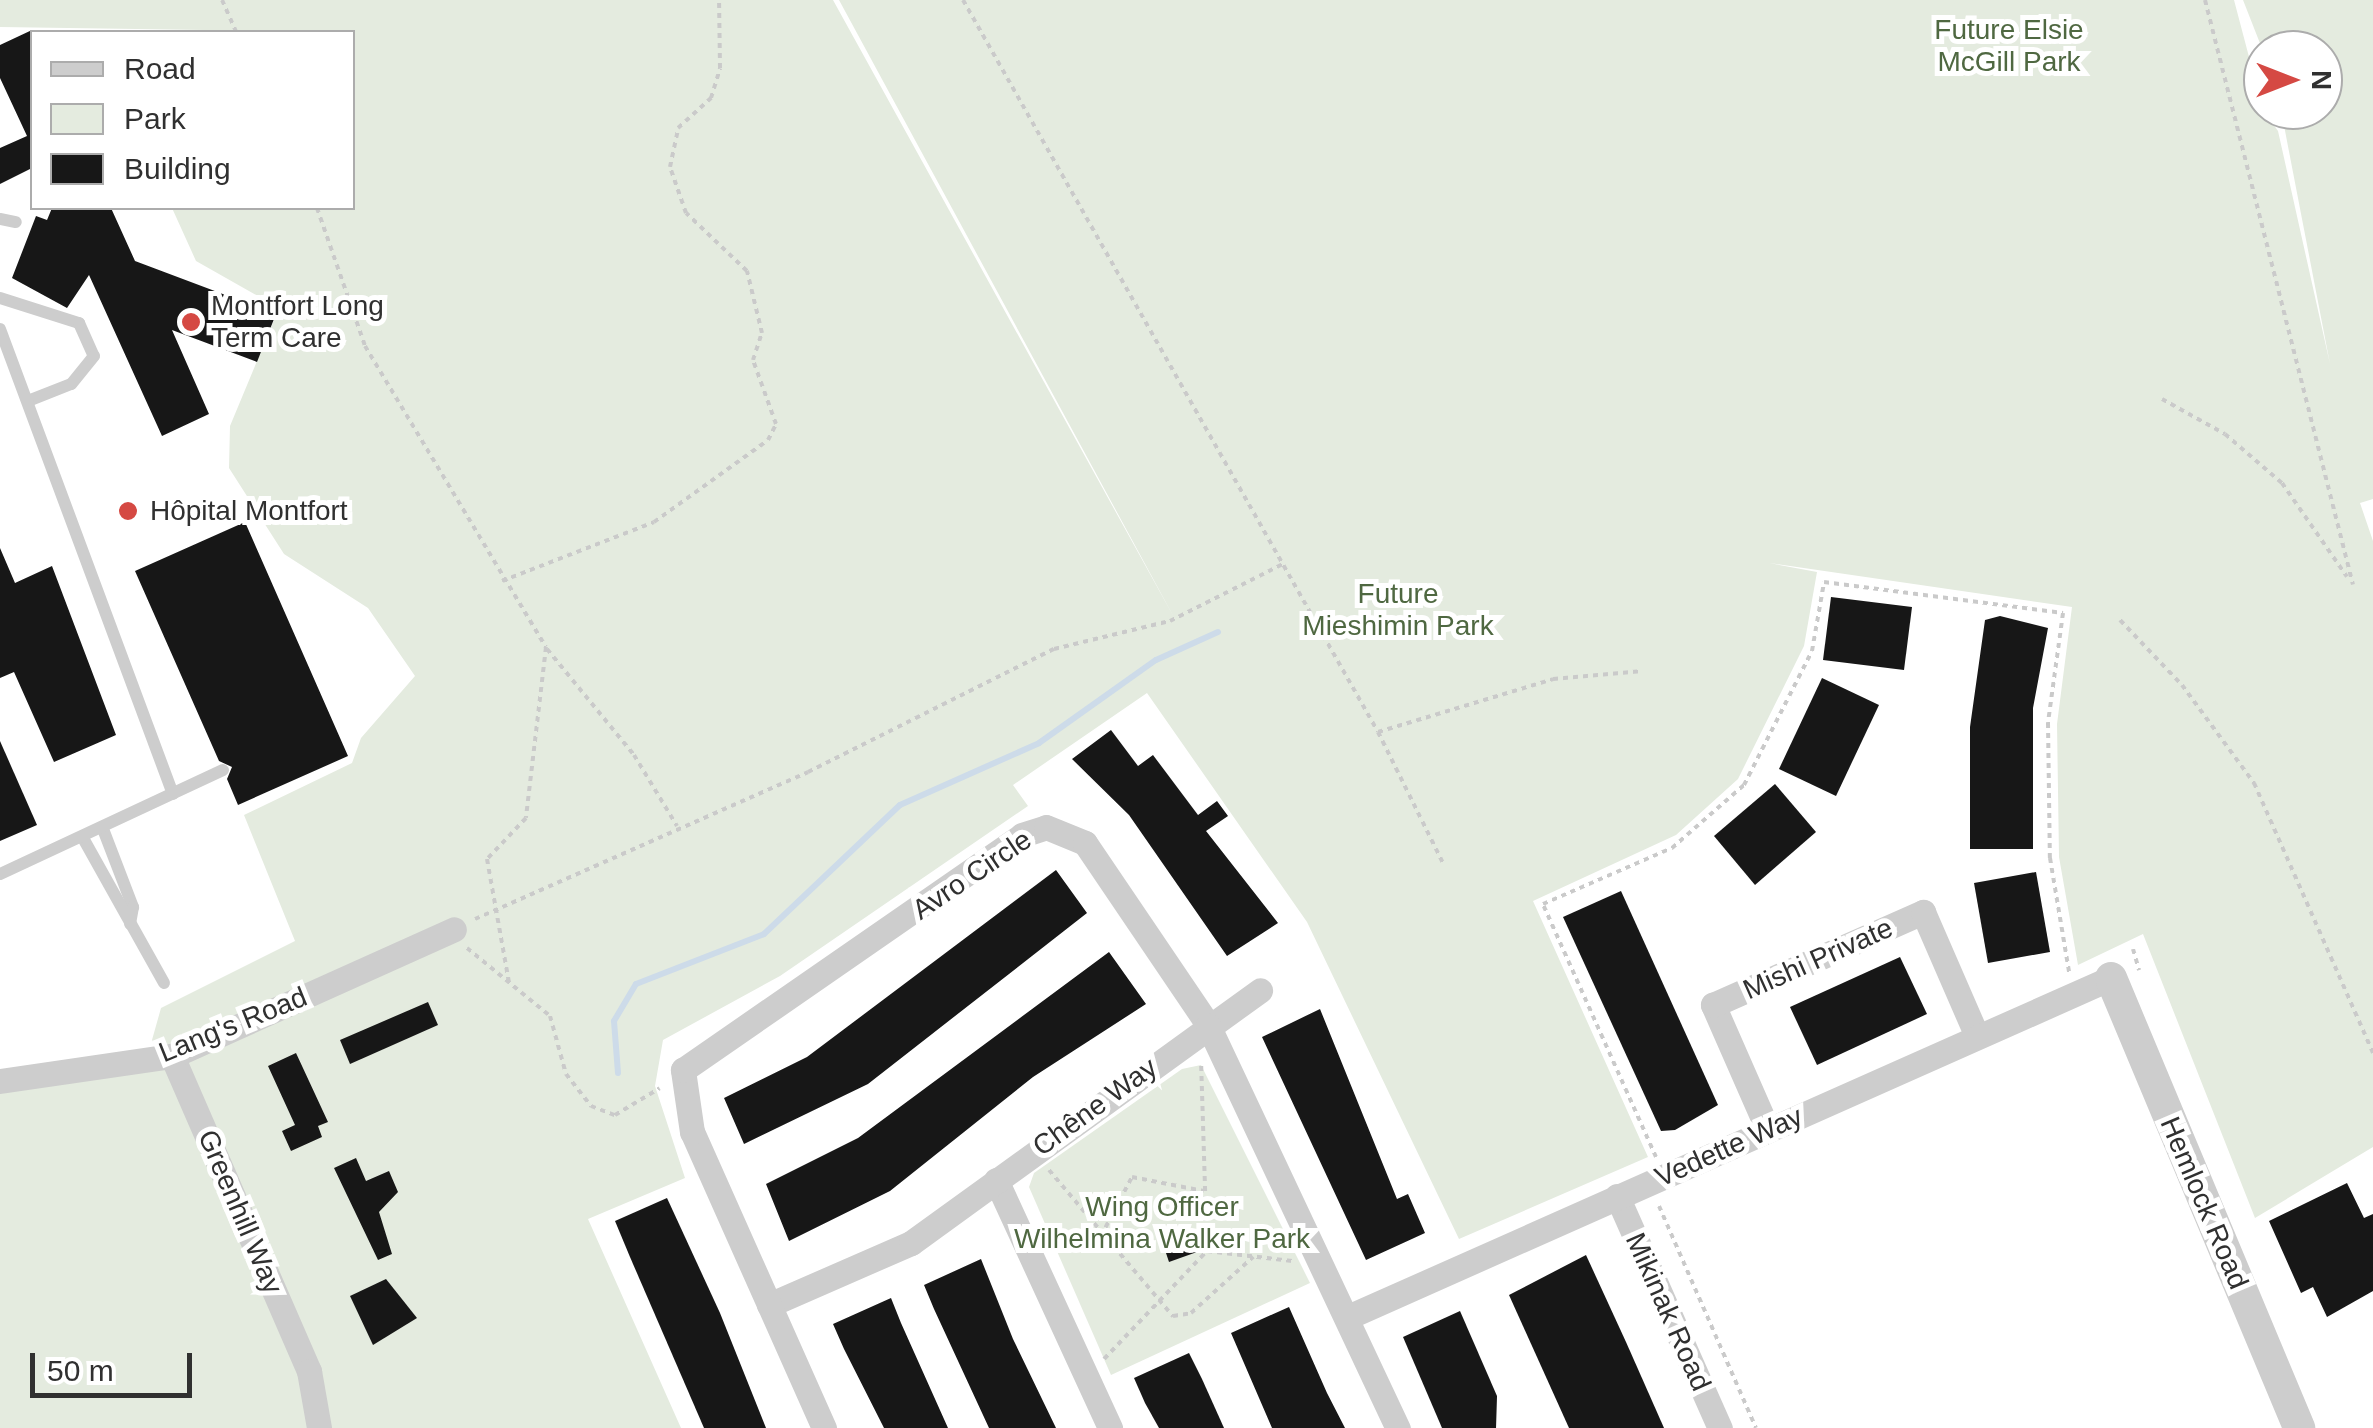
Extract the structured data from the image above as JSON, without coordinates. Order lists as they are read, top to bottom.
{
  "streets": {
    "street": [
      "Avro Circle",
      "Mishi Private",
      "Lang's Road",
      "Chêne Way",
      "Vedette Way",
      "Hemlock Road",
      "Greenhill Way",
      "Mikinak Road"
    ]
  },
  "crossings": [
    ["Avro Circle", "Chêne Way"],
    ["Avro Circle", "Vedette Way"],
    ["Mishi Private", "Vedette Way"],
    ["Lang's Road", "Greenhill Way"],
    ["Vedette Way", "Hemlock Road"],
    ["Vedette Way", "Mikinak Road"]
  ],
  "parks": ["Future Elsie McGill Park", "Future Mieshimin Park", "Wing Officer Wilhelmina Walker Park"],
  "places": ["Montfort Long Term Care", "Hôpital Montfort"],
  "legend": ["Road", "Park", "Building"],
  "scale_bar": "50 m",
  "north": "right"
}
